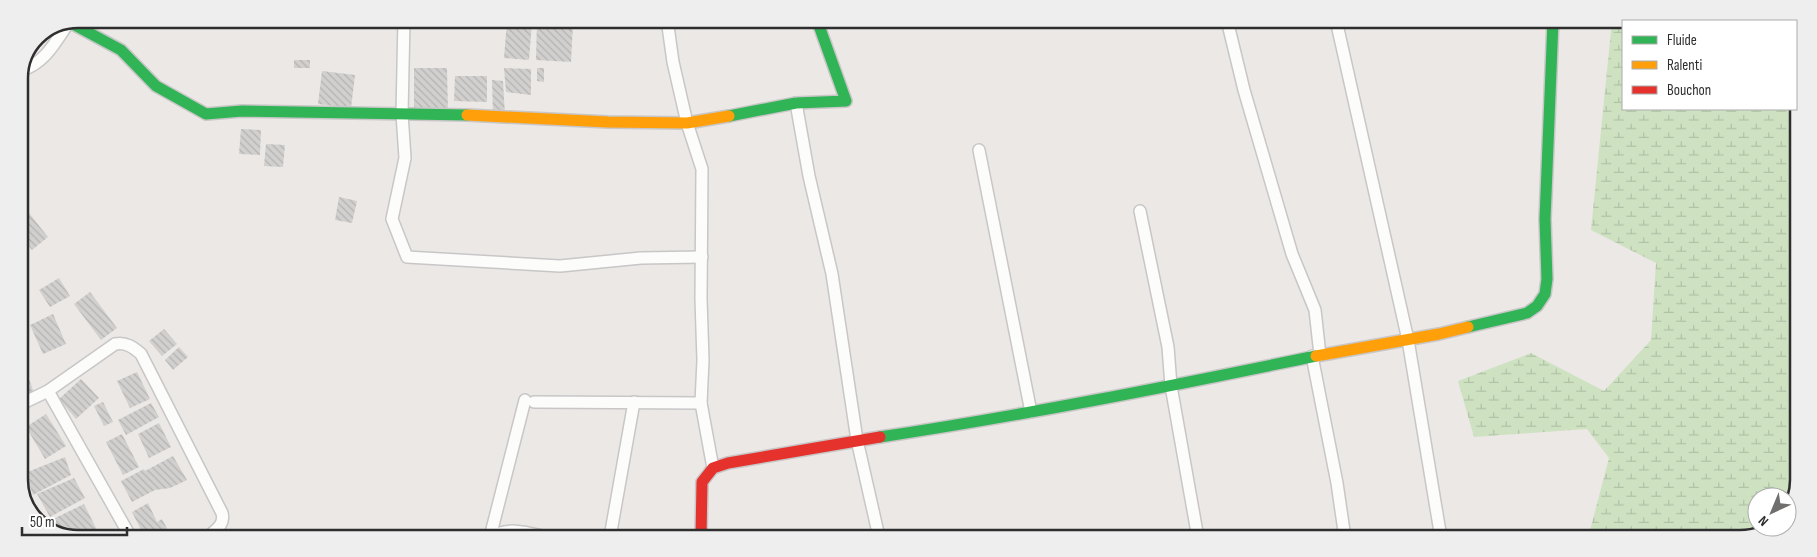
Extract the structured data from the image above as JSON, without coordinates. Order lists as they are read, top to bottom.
{
  "legend": ["Fluide", "Ralenti", "Bouchon"],
  "scale_bar": "50 m",
  "north": "bottom left"
}
